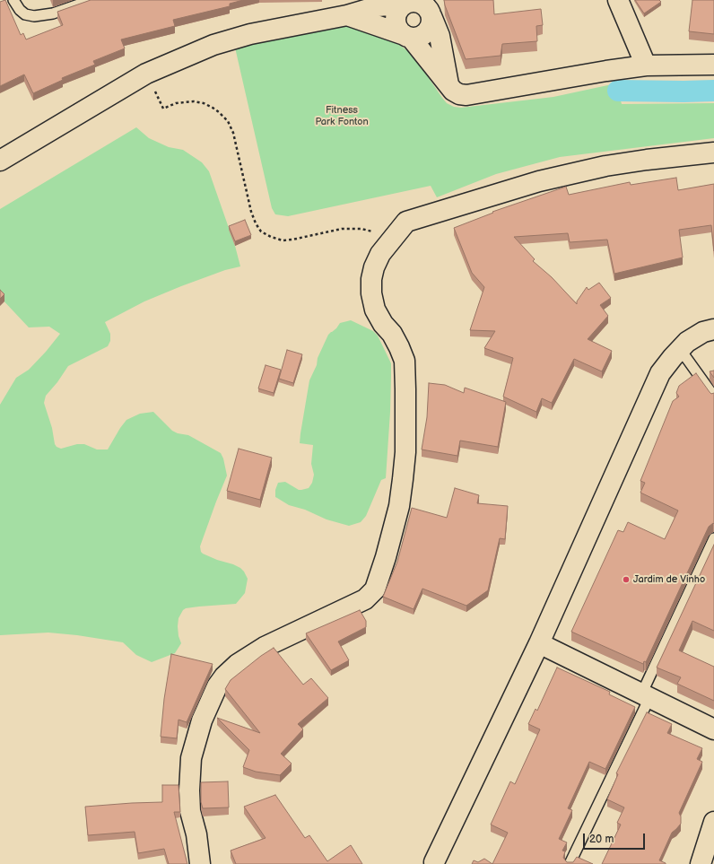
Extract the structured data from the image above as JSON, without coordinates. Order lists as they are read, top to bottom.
{
  "parks": ["Fitness Park Fonton"],
  "places": ["Jardim de Vinho"],
  "scale_bar": "20 m"
}
